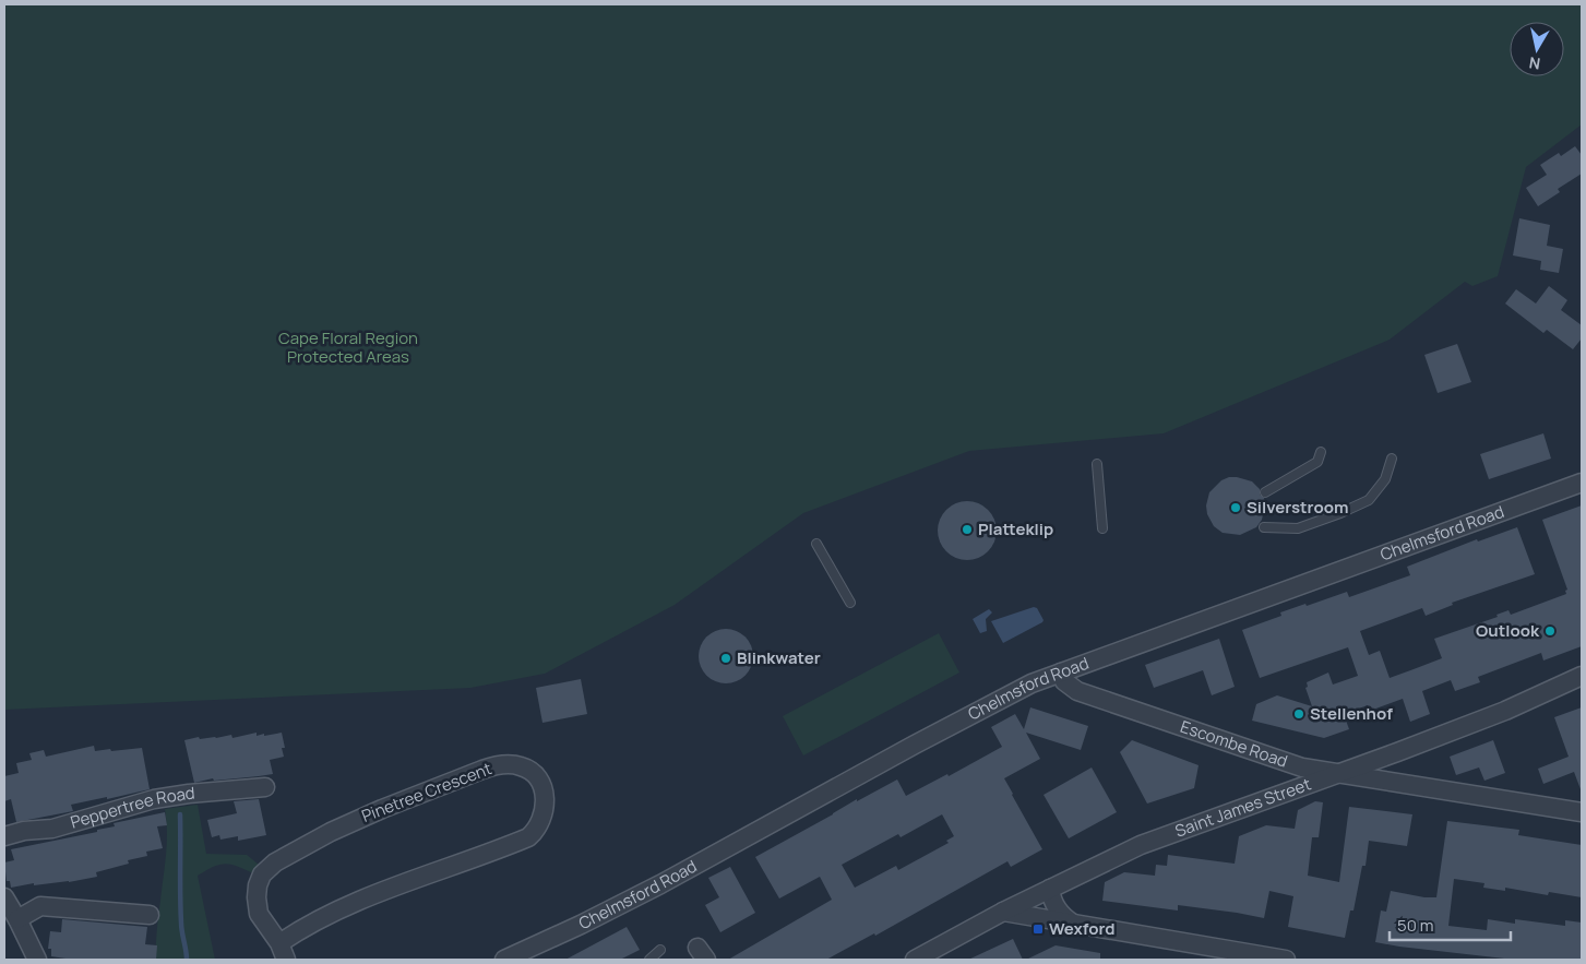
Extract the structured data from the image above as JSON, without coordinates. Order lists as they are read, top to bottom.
{
  "streets": {
    "street": [
      "Chelmsford Road",
      "Escombe Road",
      "Pinetree Crescent",
      "Saint James Street",
      "Peppertree Road"
    ]
  },
  "crossings": [
    ["Chelmsford Road", "Escombe Road"],
    ["Escombe Road", "Saint James Street"]
  ],
  "parks": ["Cape Floral Region Protected Areas"],
  "places": {
    "other": [
      "Silverstroom",
      "Platteklip",
      "Outlook",
      "Blinkwater",
      "Stellenhof"
    ],
    "transit": ["Wexford"]
  },
  "scale_bar": "50 m",
  "north": "bottom"
}
